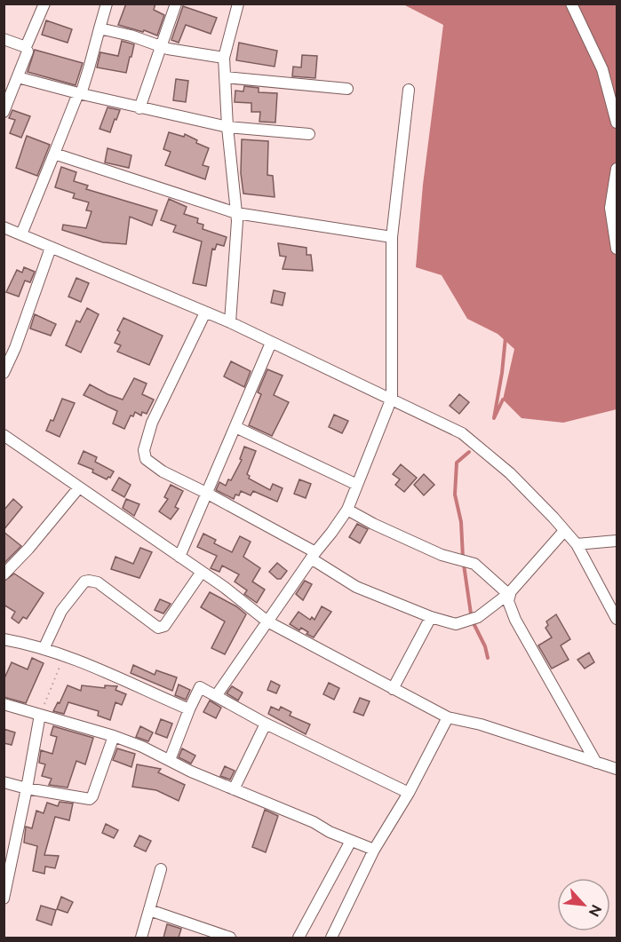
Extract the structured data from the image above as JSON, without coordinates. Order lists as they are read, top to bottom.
{
  "north": "bottom right"
}
